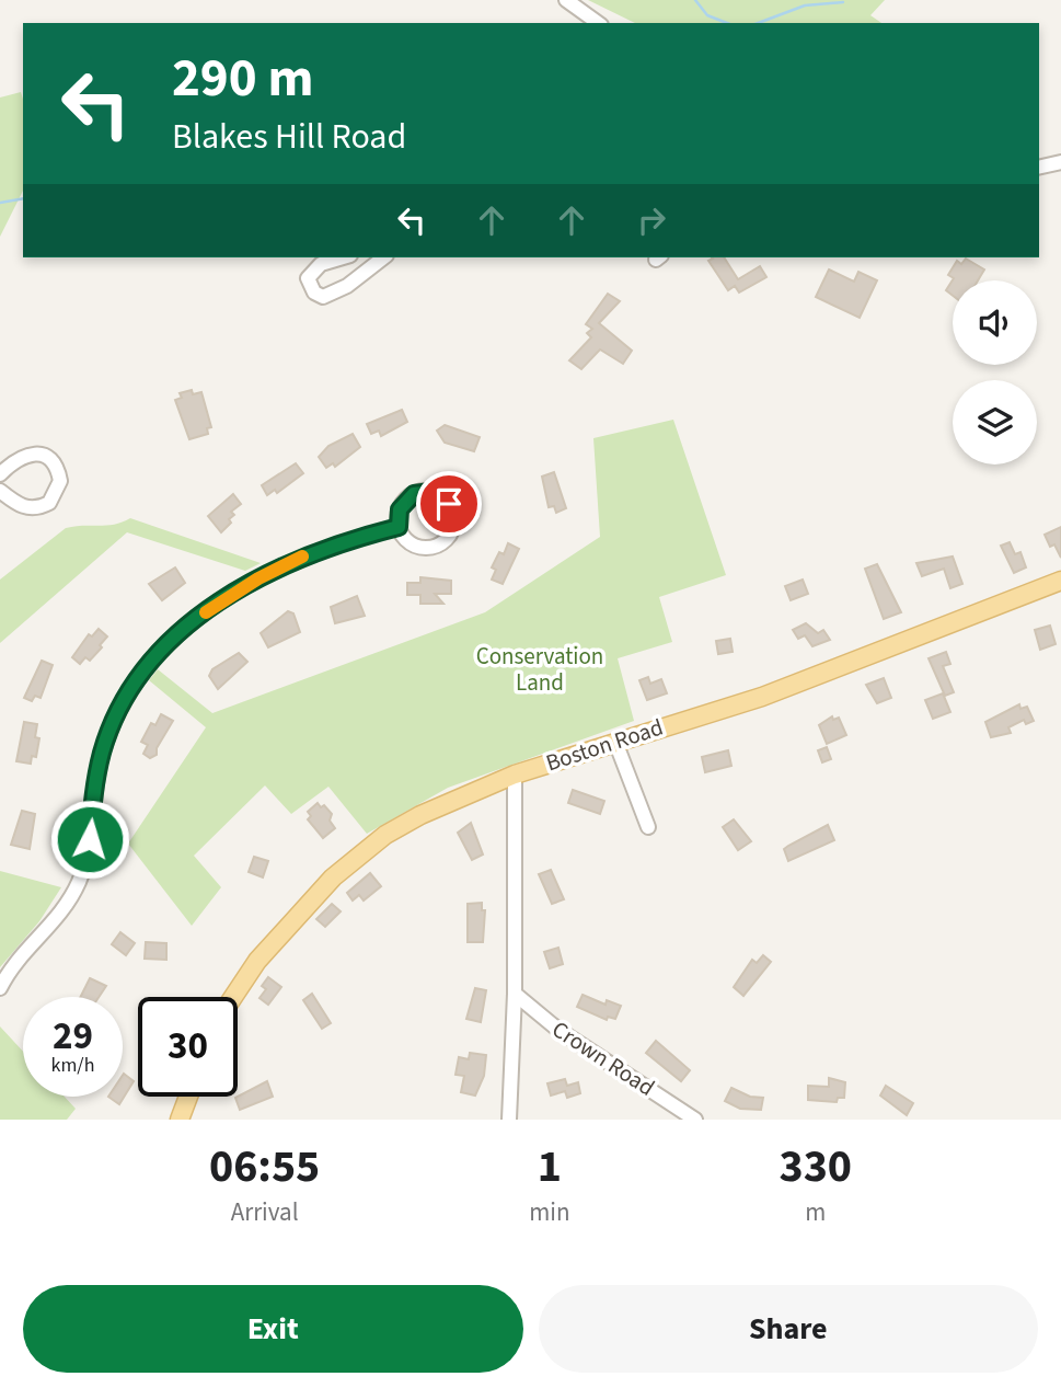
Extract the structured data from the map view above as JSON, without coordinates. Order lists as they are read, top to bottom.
{
  "streets": {
    "main road": ["Boston Road"],
    "street": ["Crown Road"]
  },
  "parks": ["Conservation Land"],
  "page": {
    "turn": ["290 m", "Blakes Hill Road"],
    "speed": "29 km/h",
    "limit": "30",
    "eta": [
      "06:55",
      "Arrival",
      "1",
      "min",
      "330",
      "m"
    ],
    "buttons": ["Exit", "Share"]
  }
}
